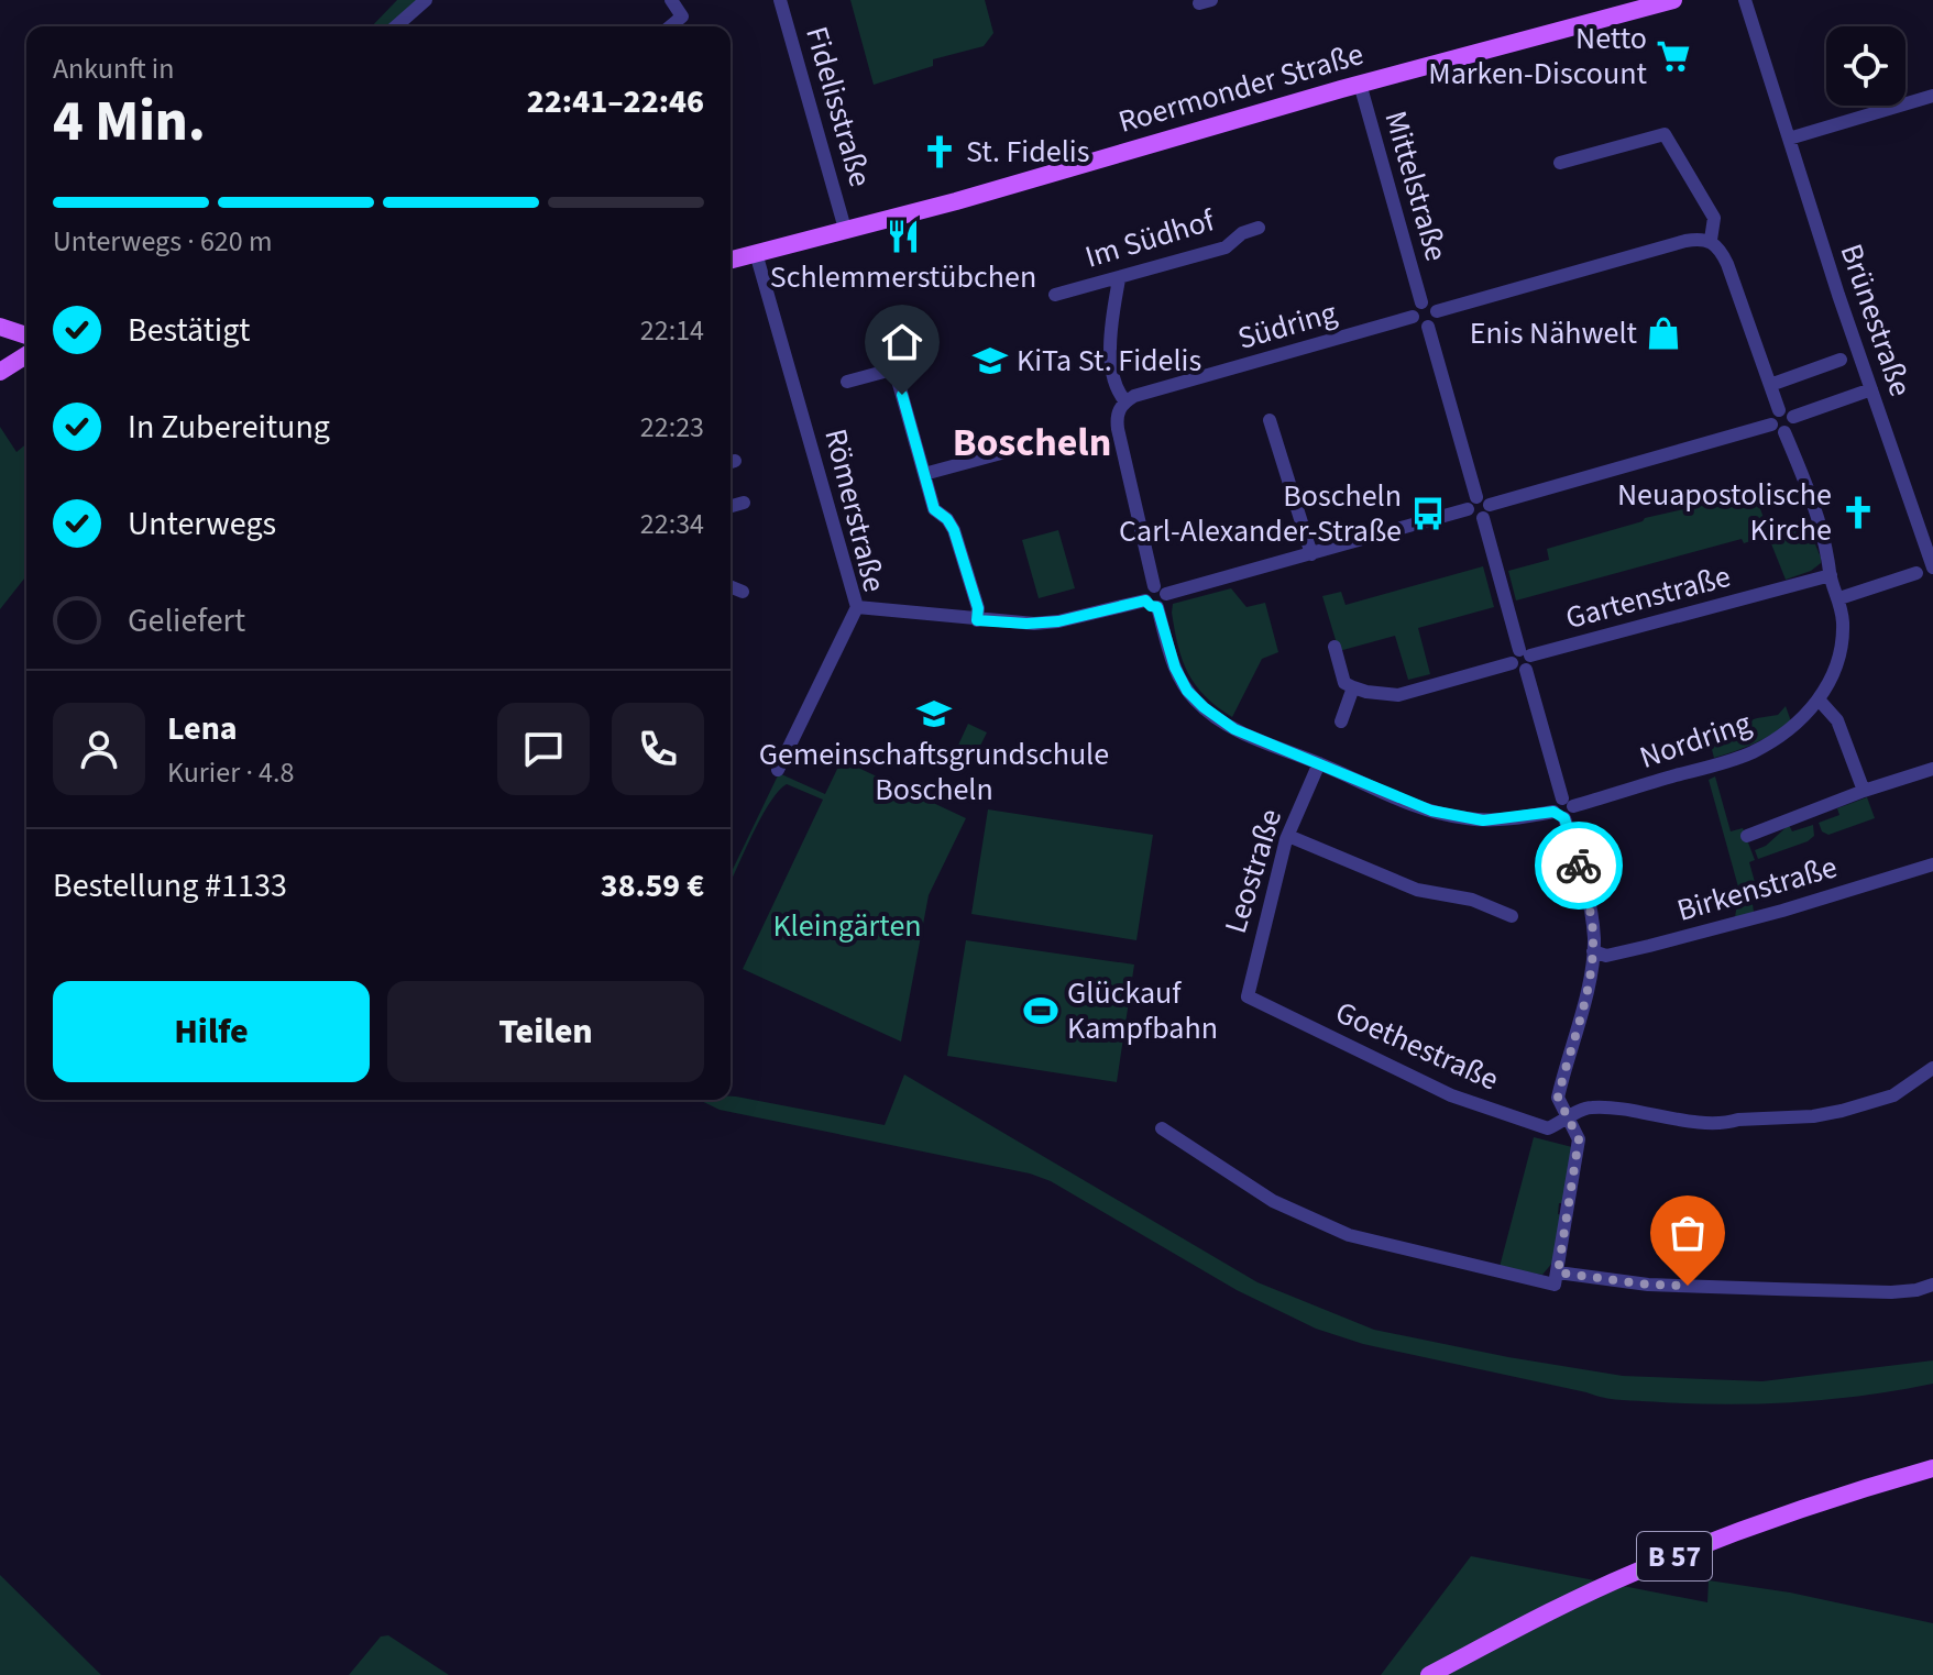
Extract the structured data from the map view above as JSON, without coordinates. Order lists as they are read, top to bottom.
{
  "streets": {
    "main road": ["Roermonder Straße", "B 57"],
    "street": [
      "Fidelisstraße",
      "Mittelstraße",
      "Im Südhof",
      "Brünestraße",
      "Südring",
      "Römerstraße",
      "Gartenstraße",
      "Nordring",
      "Leostraße",
      "Birkenstraße",
      "Goethestraße"
    ]
  },
  "crossings": [
    ["Roermonder Straße", "Fidelisstraße"],
    ["Roermonder Straße", "Mittelstraße"],
    ["Roermonder Straße", "Römerstraße"],
    ["Mittelstraße", "Südring"],
    ["Gartenstraße", "Nordring"],
    ["Leostraße", "Goethestraße"]
  ],
  "districts": ["Boscheln"],
  "parks": ["Kleingärten"],
  "places": {
    "supermarket": ["Netto Marken-Discount"],
    "church": ["St. Fidelis", "Neuapostolische Kirche"],
    "restaurant": ["Schlemmerstübchen"],
    "shop": ["Enis Nähwelt"],
    "school or university": ["KiTa St. Fidelis", "Gemeinschaftsgrundschule Boscheln"],
    "bus stop": ["Boscheln Carl-Alexander-Straße"],
    "sports": ["Glückauf Kampfbahn"]
  },
  "page": {
    "heading": ["4 Min.", "Ankunft in", "22:41–22:46"],
    "panel": [
      "Lena",
      "Kurier · 4.8",
      "Bestellung #1133",
      "38.59 €"
    ],
    "bar": "Unterwegs · 620 m",
    "list": [
      ["Bestätigt", "22:14"],
      ["In Zubereitung", "22:23"],
      ["Unterwegs", "22:34"],
      "Geliefert"
    ],
    "buttons": ["Hilfe", "Teilen"]
  }
}
